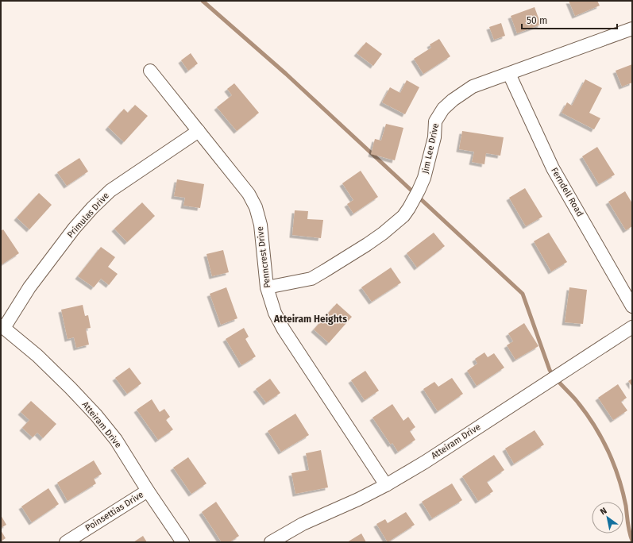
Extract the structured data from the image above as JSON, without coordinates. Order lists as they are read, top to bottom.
{
  "streets": {
    "street": [
      "Jim Lee Drive",
      "Ferndell Road",
      "Primulas Drive",
      "Penncrest Drive",
      "Atteiram Drive",
      "Poinsettias Drive"
    ]
  },
  "crossings": [
    ["Jim Lee Drive", "Ferndell Road"],
    ["Jim Lee Drive", "Penncrest Drive"],
    ["Primulas Drive", "Penncrest Drive"],
    ["Primulas Drive", "Atteiram Drive"],
    ["Penncrest Drive", "Atteiram Drive"],
    ["Atteiram Drive", "Poinsettias Drive"]
  ],
  "districts": ["Atteiram Heights"],
  "scale_bar": "50 m",
  "north": "top left"
}
